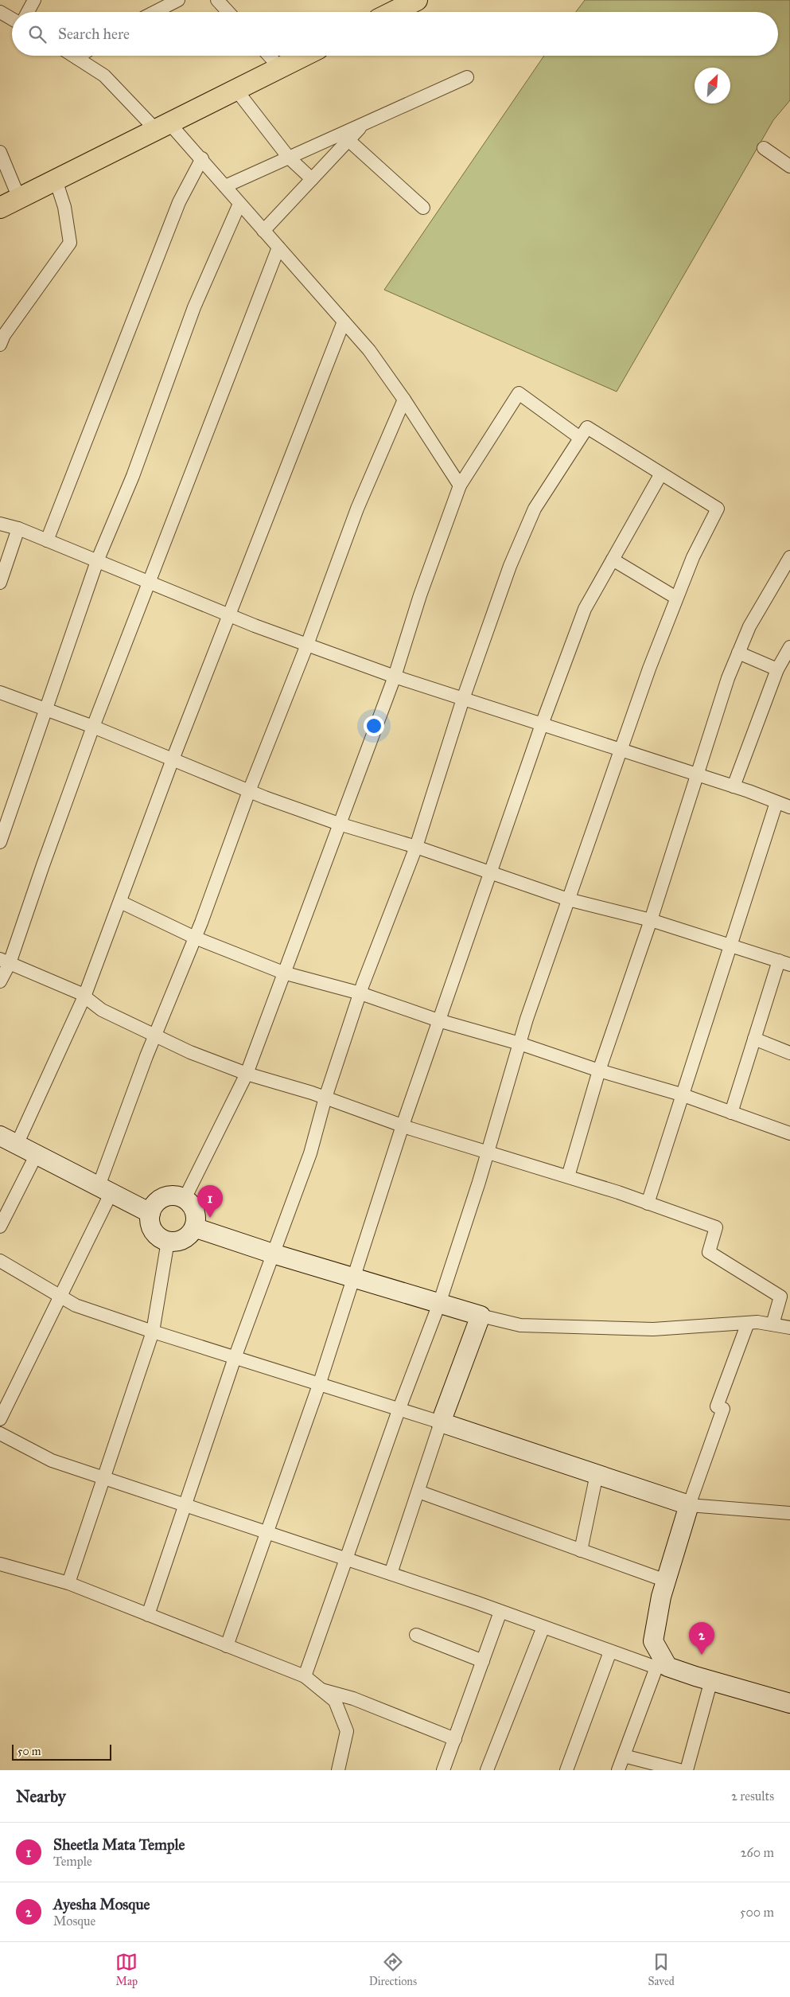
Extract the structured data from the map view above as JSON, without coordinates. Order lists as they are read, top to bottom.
{
  "scale_bar": "50 m",
  "north": "top right",
  "page": {
    "search": "Search here",
    "pins": ["1", "2"],
    "scale": "50 m",
    "heading": ["Nearby", "2 results"],
    "list": [
      {
        "mark": "1",
        "name": "Sheetla Mata Temple",
        "note": "Temple",
        "value": "260 m"
      },
      {
        "mark": "2",
        "name": "Ayesha Mosque",
        "note": "Mosque",
        "value": "500 m"
      }
    ],
    "nav": ["Map", "Directions", "Saved"]
  }
}
